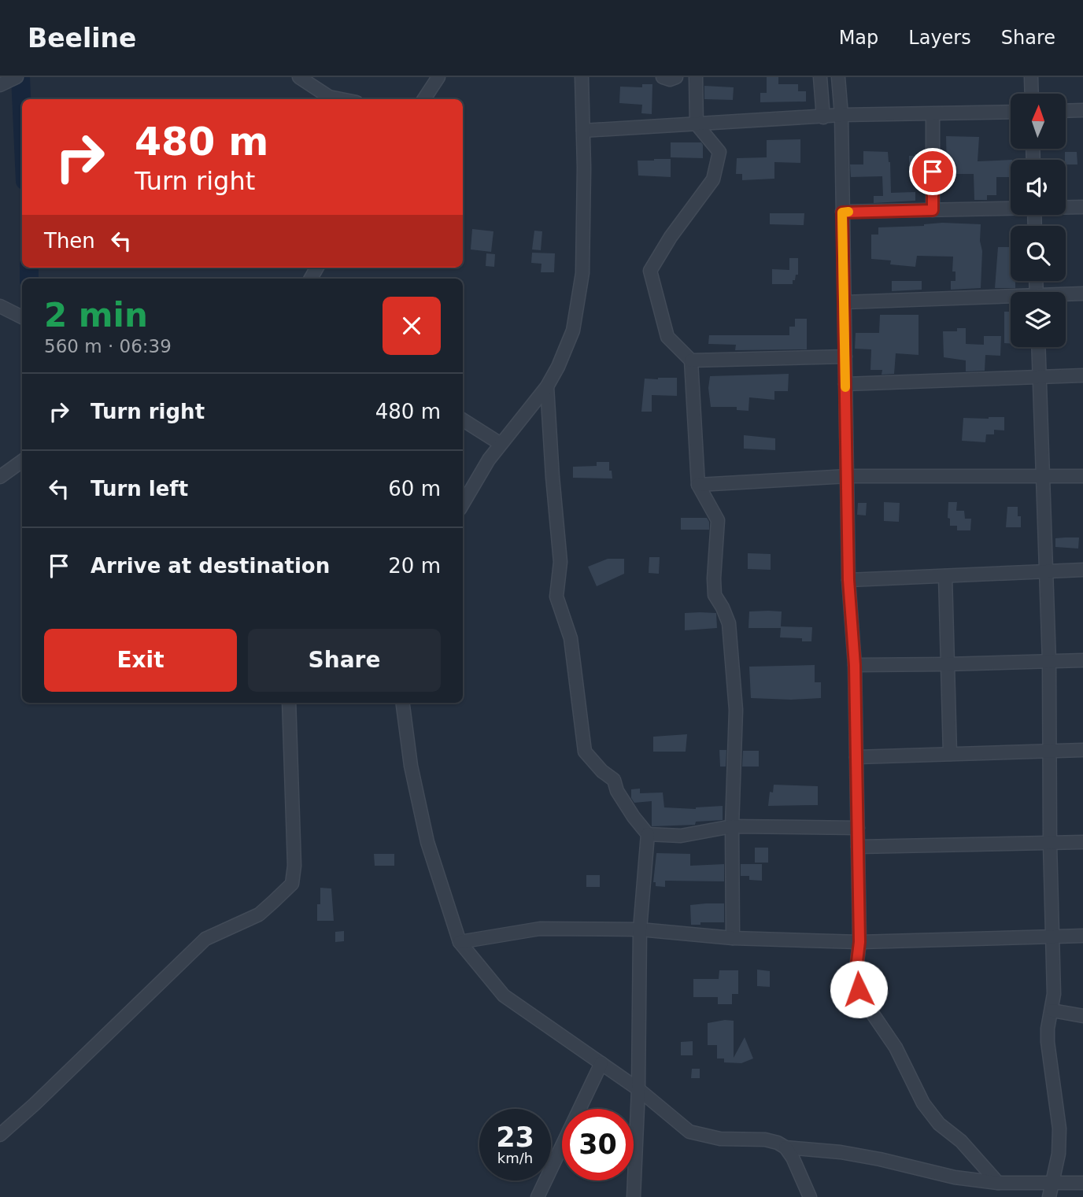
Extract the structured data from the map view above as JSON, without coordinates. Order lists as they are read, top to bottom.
{
  "north": "top",
  "page": {
    "header": "Beeline",
    "nav": ["Map", "Layers", "Share"],
    "turn": ["480 m", "Turn right"],
    "then": "Then",
    "heading": ["2 min", "560 m · 06:39"],
    "list": [
      {
        "name": "Turn right",
        "value": "480 m"
      },
      {
        "name": "Turn left",
        "value": "60 m"
      },
      {
        "name": "Arrive at destination",
        "value": "20 m"
      }
    ],
    "buttons": ["Exit", "Share"],
    "speed": "23 km/h",
    "limit": "30"
  }
}
